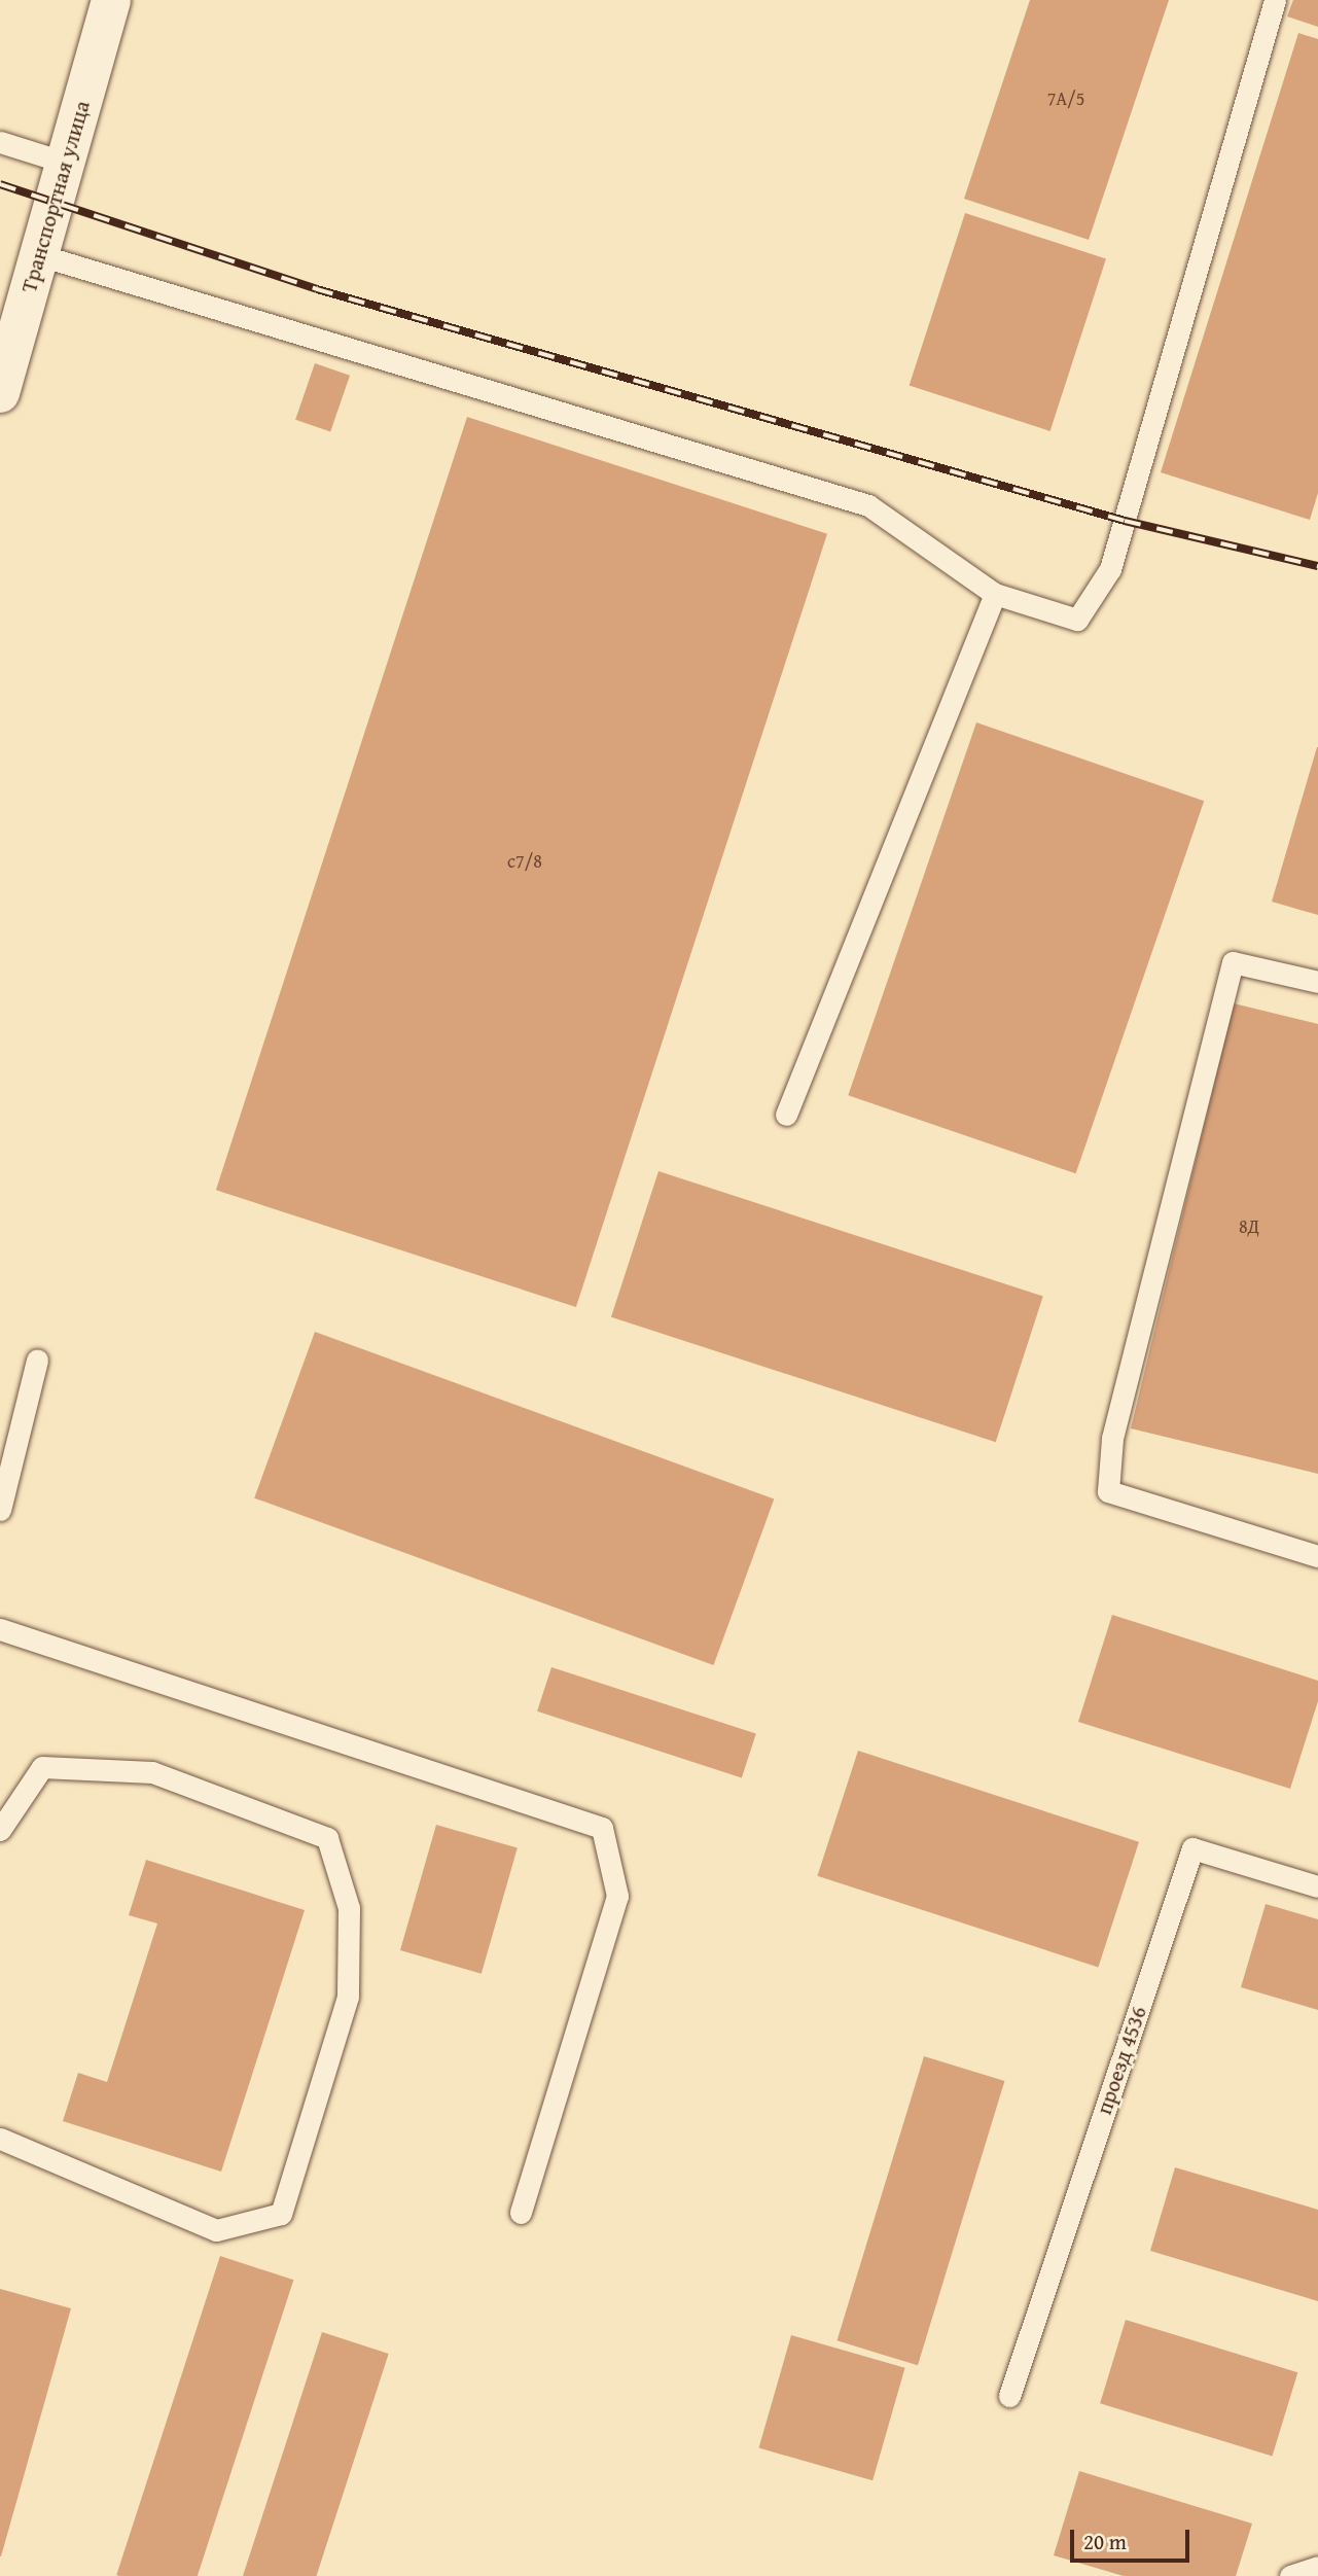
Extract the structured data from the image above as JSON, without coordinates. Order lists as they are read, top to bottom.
{
  "streets": {
    "street": ["Транспортная улица"],
    "lane": ["проезд 4536"]
  },
  "house_numbers": ["7А/5", "с7/8", "8Д"],
  "scale_bar": "20 m"
}
